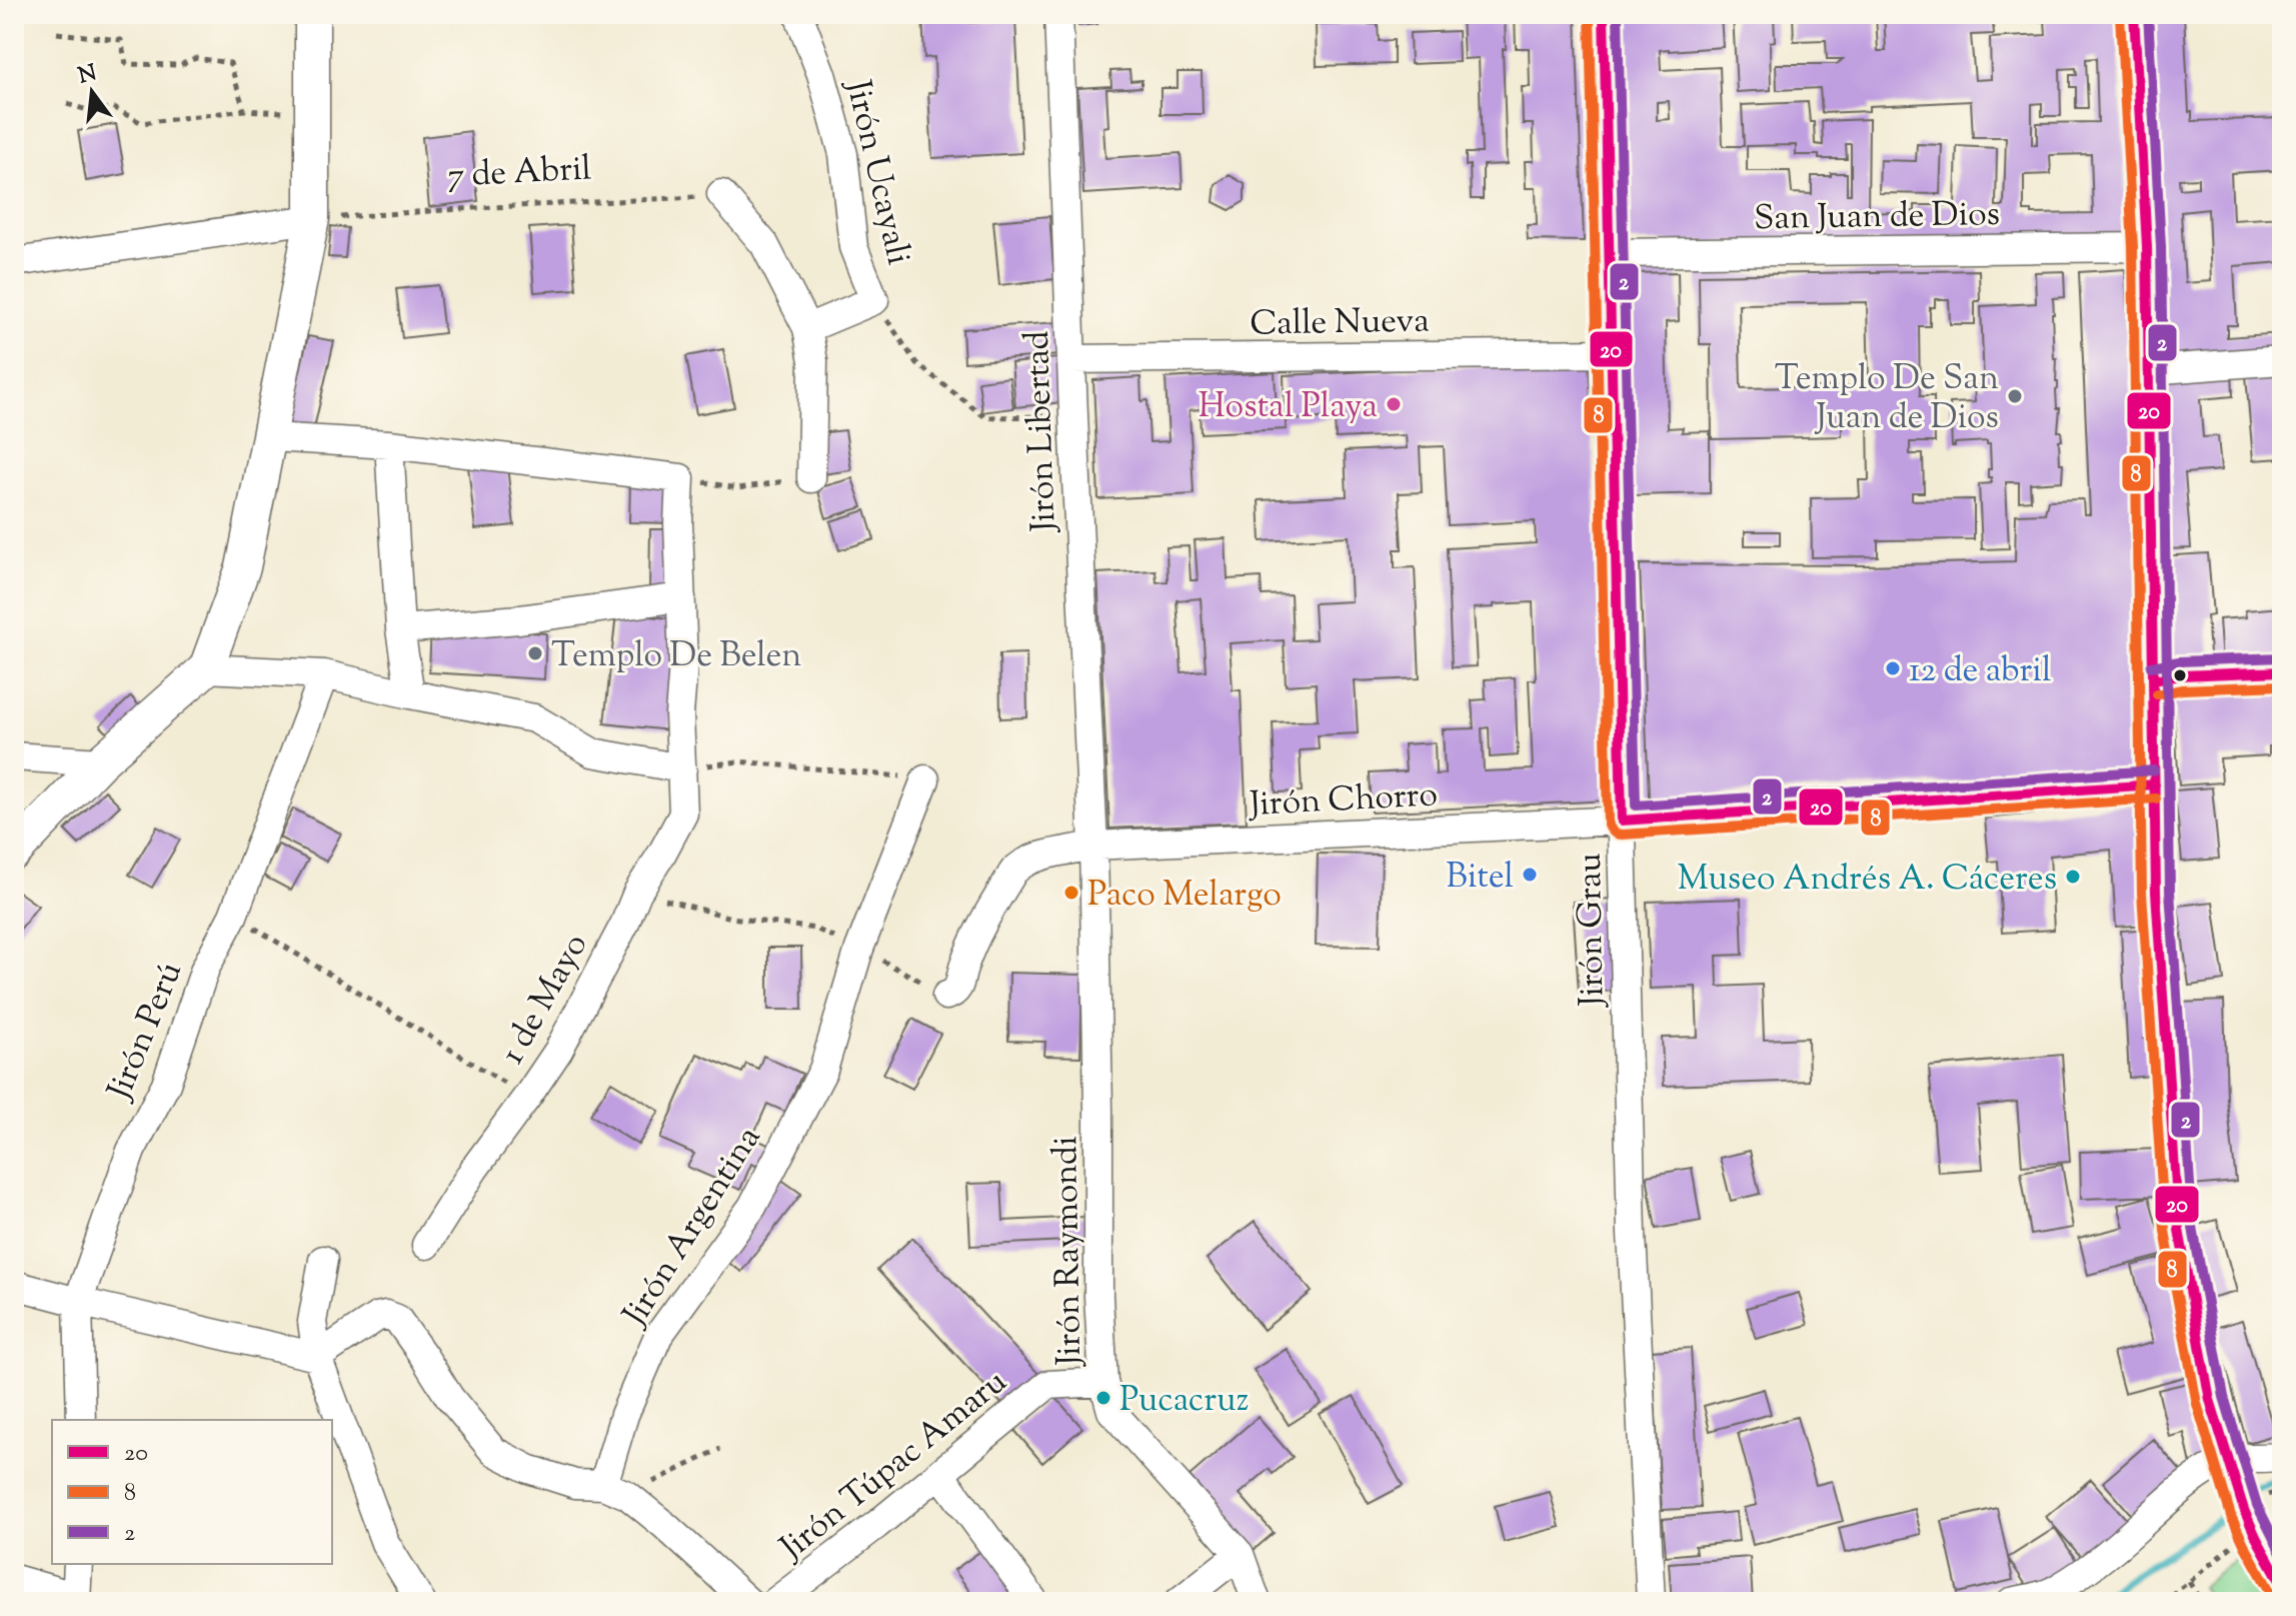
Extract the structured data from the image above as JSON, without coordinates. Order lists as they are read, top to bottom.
{
  "streets": {
    "street": [
      "Jirón Ucayali",
      "San Juan de Dios",
      "Calle Nueva",
      "Jirón Libertad",
      "Jirón Chorro",
      "Jirón Grau",
      "1 de Mayo",
      "Jirón Perú",
      "Jirón Argentina",
      "Jirón Raymondi",
      "Jirón Túpac Amaru"
    ],
    "path": ["7 de Abril"]
  },
  "crossings": [
    ["Jirón Ucayali", "Jirón Libertad"],
    ["San Juan de Dios", "Jirón Grau"],
    ["Calle Nueva", "Jirón Libertad"],
    ["Calle Nueva", "Jirón Grau"],
    ["Jirón Libertad", "Jirón Chorro"],
    ["Jirón Libertad", "Jirón Raymondi"],
    ["Jirón Chorro", "Jirón Grau"],
    ["Jirón Chorro", "Jirón Raymondi"],
    ["Jirón Raymondi", "Jirón Túpac Amaru"]
  ],
  "places": [
    "Templo De San Juan de Dios",
    "Hostal Playa",
    "Templo De Belen",
    "12 de abril",
    "Bitel",
    "Museo Andrés A. Cáceres",
    "Paco Melargo",
    "Pucacruz"
  ],
  "lines": ["transit line 20", "transit line 8", "transit line 2"],
  "legend": ["20", "8", "2"],
  "north": "top"
}
